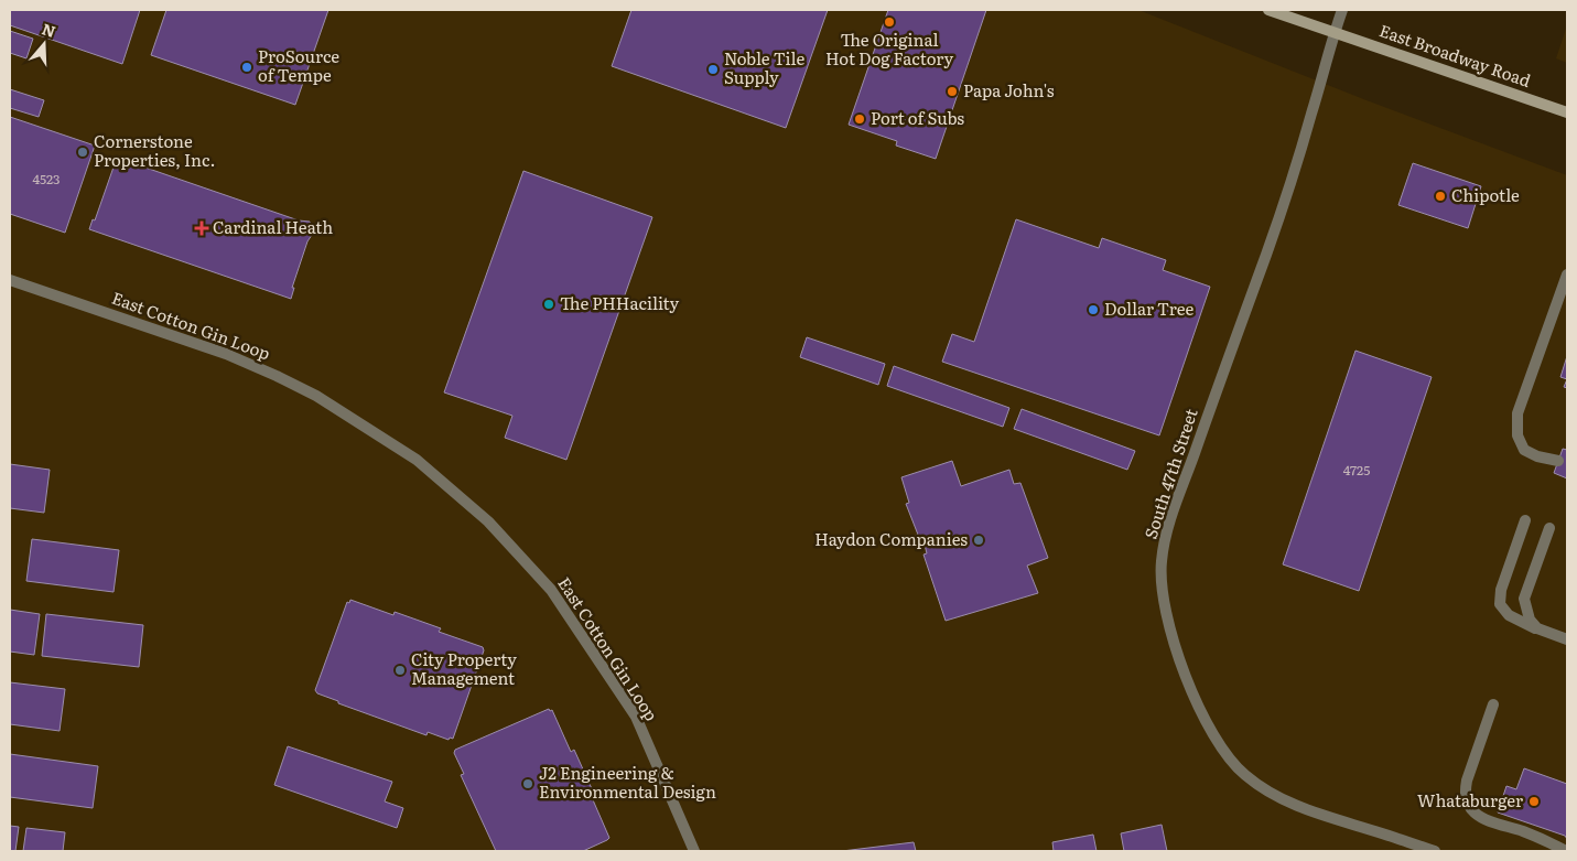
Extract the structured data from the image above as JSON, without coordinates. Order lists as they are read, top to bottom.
{
  "streets": {
    "main road": ["East Broadway Road"],
    "street": ["East Cotton Gin Loop", "South 47th Street"]
  },
  "crossings": [
    ["East Broadway Road", "South 47th Street"]
  ],
  "places": {
    "other": [
      "The Original Hot Dog Factory",
      "ProSource of Tempe",
      "Noble Tile Supply",
      "Papa John's",
      "Port of Subs",
      "Cornerstone Properties, Inc.",
      "Chipotle",
      "The PHHacility",
      "Dollar Tree",
      "Haydon Companies",
      "City Property Management",
      "J2 Engineering & Environmental Design",
      "Whataburger"
    ],
    "health": ["Cardinal Heath"]
  },
  "house_numbers": ["4523", "4725"],
  "north": "top"
}
